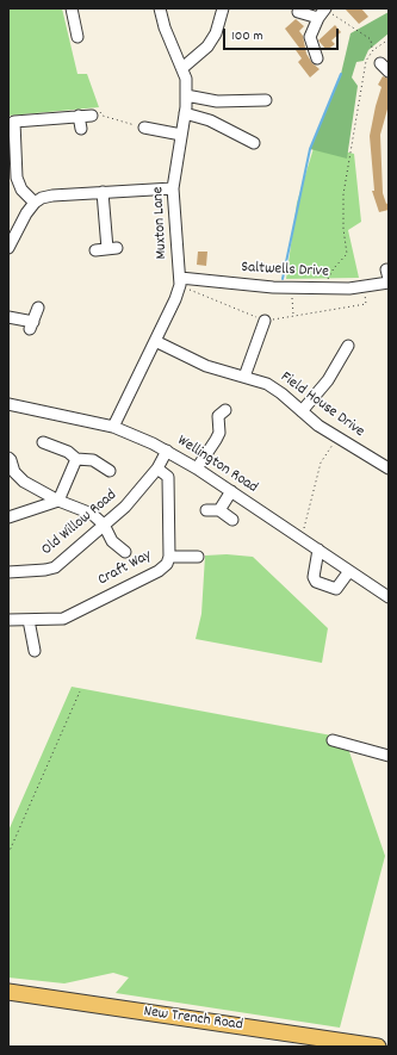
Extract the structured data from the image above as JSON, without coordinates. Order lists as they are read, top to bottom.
{
  "streets": {
    "highway": ["New Trench Road"],
    "street": [
      "Muxton Lane",
      "Saltwells Drive",
      "Field House Drive",
      "Wellington Road",
      "Old Willow Road",
      "Craft Way"
    ]
  },
  "crossings": [
    ["Muxton Lane", "Saltwells Drive"],
    ["Muxton Lane", "Field House Drive"],
    ["Muxton Lane", "Wellington Road"],
    ["Old Willow Road", "Craft Way"]
  ],
  "scale_bar": "100 m"
}
